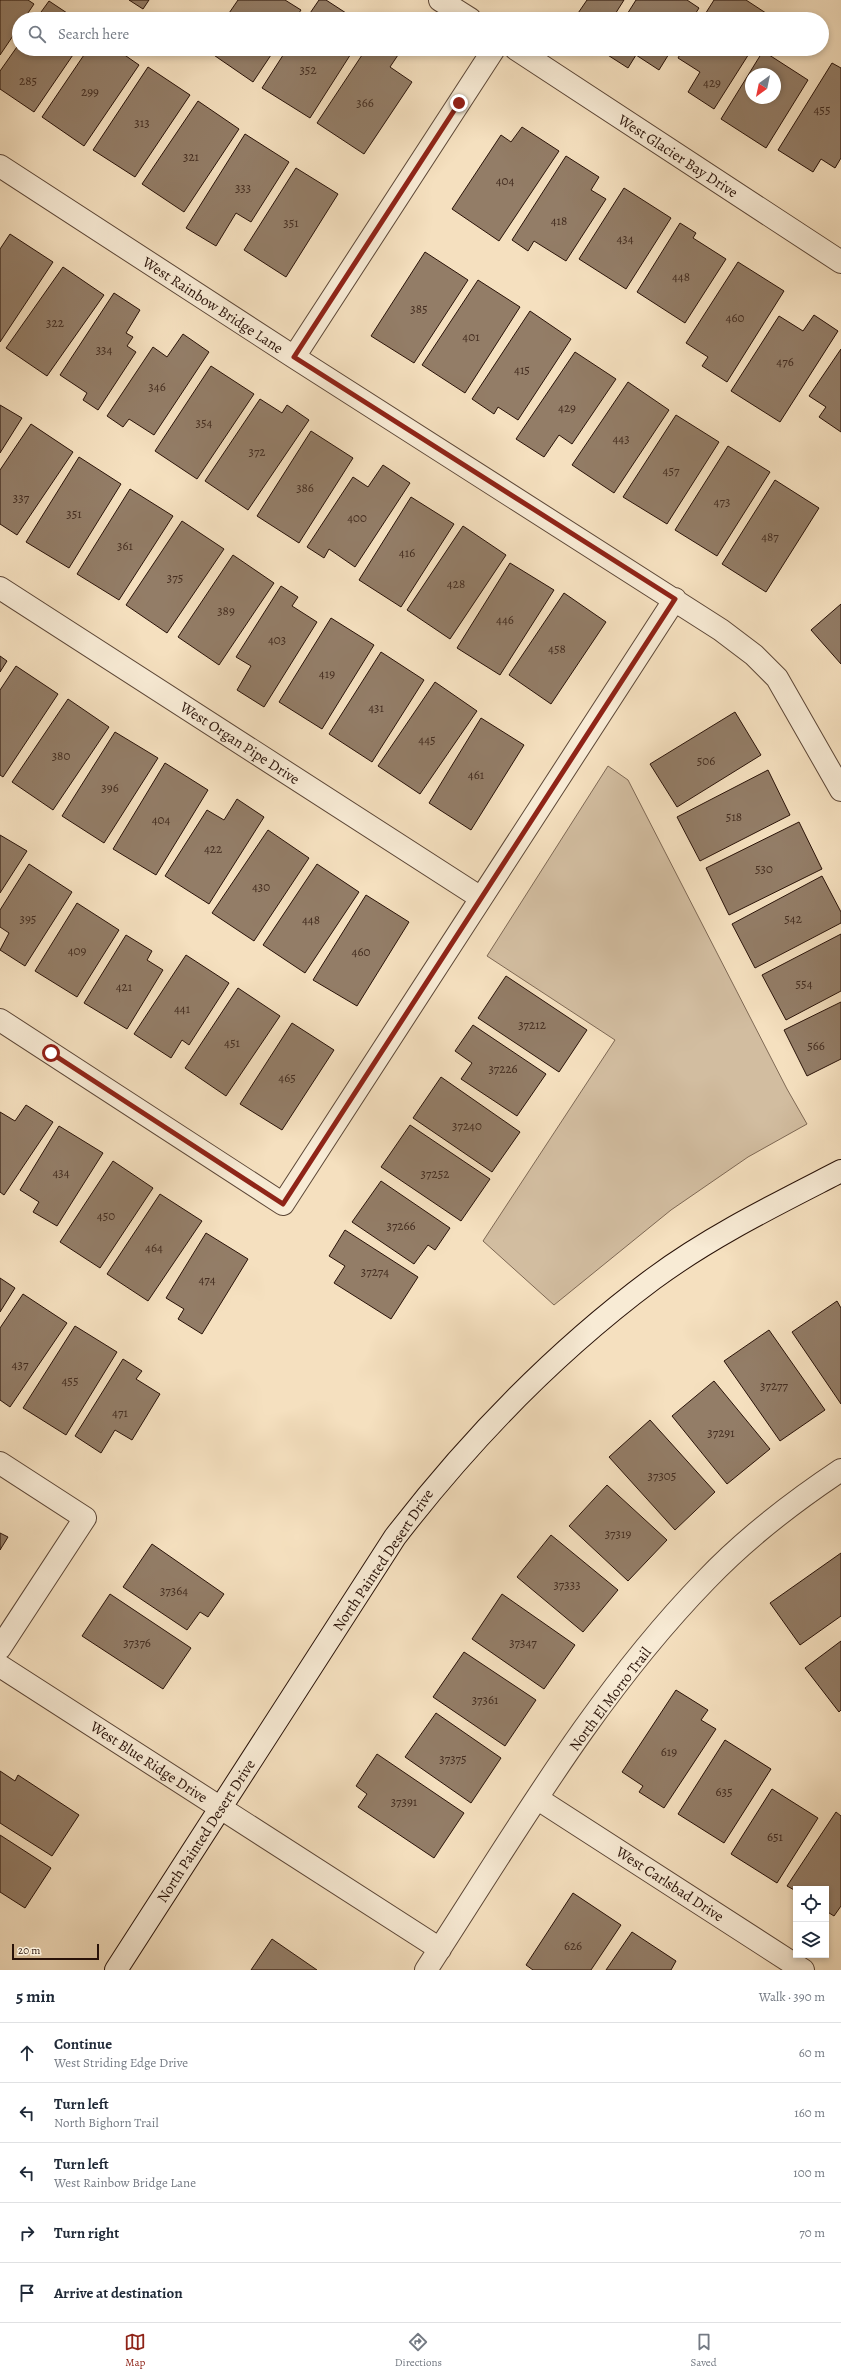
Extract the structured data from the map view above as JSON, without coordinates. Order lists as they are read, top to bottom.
{
  "streets": {
    "street": [
      "West Glacier Bay Drive",
      "West Rainbow Bridge Lane",
      "West Organ Pipe Drive",
      "North Painted Desert Drive",
      "North El Morro Trail",
      "West Blue Ridge Drive",
      "West Carlsbad Drive"
    ]
  },
  "crossings": [
    ["North Painted Desert Drive", "West Blue Ridge Drive"],
    ["North El Morro Trail", "West Blue Ridge Drive"],
    ["North El Morro Trail", "West Carlsbad Drive"]
  ],
  "house_numbers": [
    "352",
    "285",
    "429",
    "299",
    "366",
    "455",
    "313",
    "321",
    "404",
    "333",
    "418",
    "351",
    "434",
    "448",
    "385",
    "460",
    "322",
    "401",
    "334",
    "476",
    "415",
    "346",
    "429",
    "354",
    "443",
    "372",
    "457",
    "386",
    "337",
    "473",
    "351",
    "400",
    "487",
    "361",
    "416",
    "375",
    "428",
    "389",
    "446",
    "403",
    "458",
    "419",
    "431",
    "445",
    "380",
    "506",
    "461",
    "396",
    "518",
    "404",
    "422",
    "530",
    "430",
    "395",
    "542",
    "448",
    "409",
    "460",
    "554",
    "421",
    "441",
    "37212",
    "451",
    "566",
    "37226",
    "465",
    "37240",
    "434",
    "37252",
    "450",
    "37266",
    "464",
    "37274",
    "474",
    "437",
    "455",
    "37277",
    "471",
    "37291",
    "37305",
    "37319",
    "37333",
    "37364",
    "37376",
    "37347",
    "37361",
    "619",
    "37375",
    "635",
    "37391",
    "651",
    "626"
  ],
  "scale_bar": "20 m",
  "north": "bottom left",
  "page": {
    "search": "Search here",
    "scale": "20 m",
    "heading": ["5 min", "Walk · 390 m"],
    "list": [
      ["Continue", "West Striding Edge Drive", "60 m"],
      ["Turn left", "North Bighorn Trail", "160 m"],
      ["Turn left", "West Rainbow Bridge Lane", "100 m"],
      ["Turn right", "70 m"],
      "Arrive at destination"
    ],
    "nav": ["Map", "Directions", "Saved"]
  }
}
